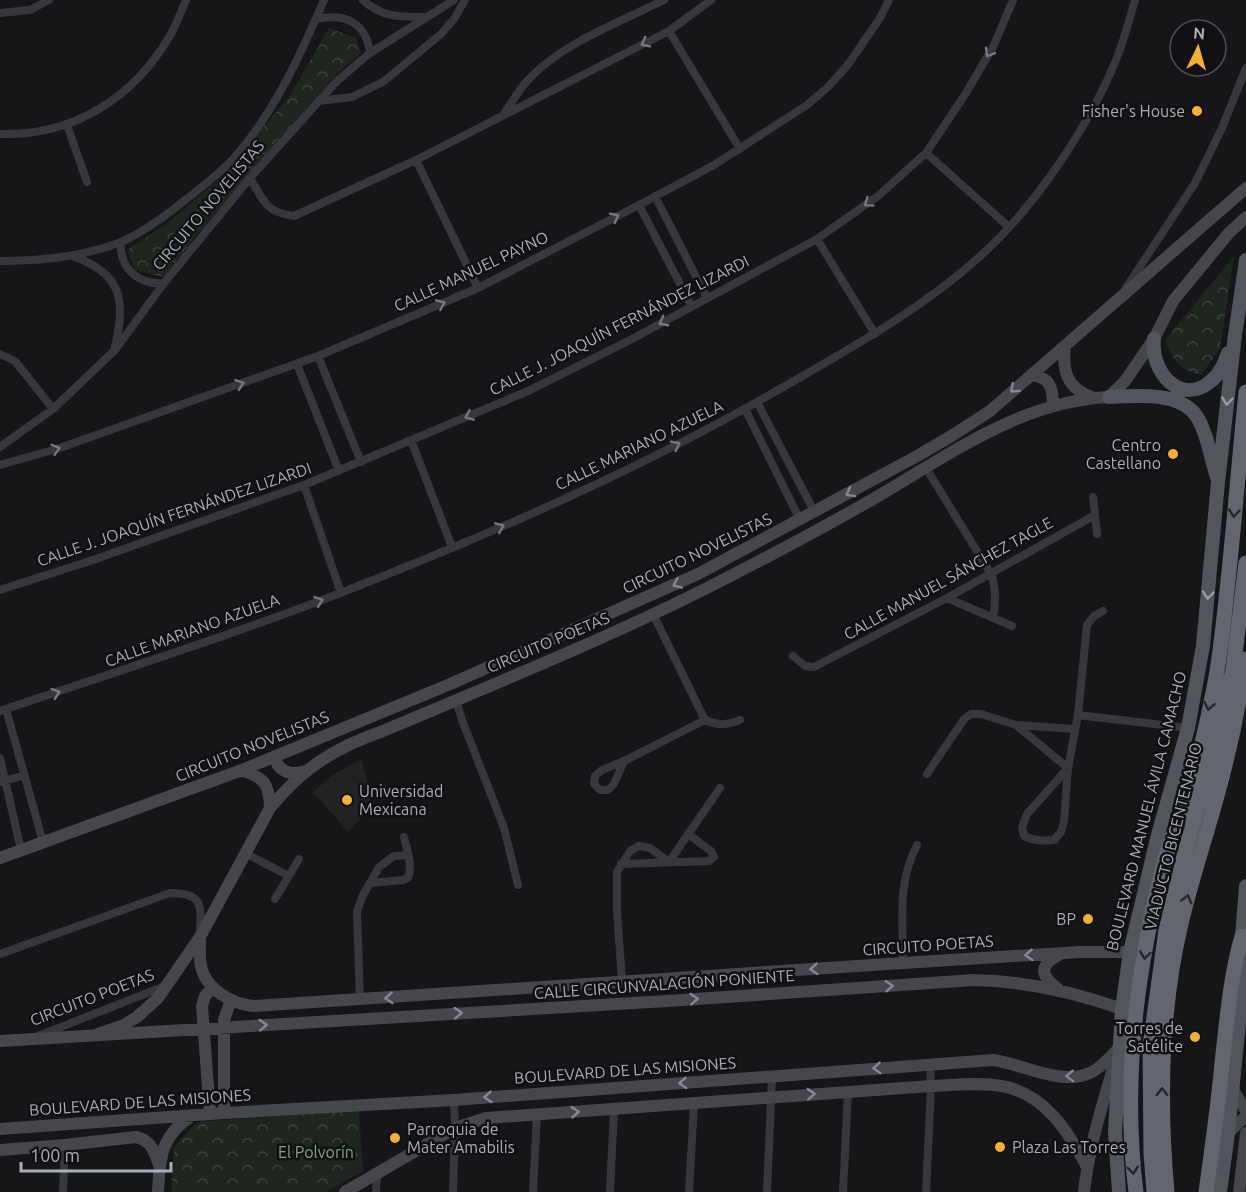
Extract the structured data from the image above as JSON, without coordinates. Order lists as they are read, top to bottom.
{
  "streets": {
    "highway": ["BOULEVARD MANUEL ÁVILA CAMACHO", "VIADUCTO BICENTENARIO"],
    "main road": [
      "CIRCUITO NOVELISTAS",
      "CIRCUITO POETAS",
      "CALLE CIRCUNVALACIÓN PONIENTE",
      "BOULEVARD DE LAS MISIONES"
    ],
    "street": [
      "CALLE MANUEL PAYNO",
      "CALLE J. JOAQUÍN FERNÁNDEZ LIZARDI",
      "CALLE MARIANO AZUELA",
      "CALLE MANUEL SÁNCHEZ TAGLE"
    ]
  },
  "crossings": [
    ["CIRCUITO POETAS", "BOULEVARD MANUEL ÁVILA CAMACHO"],
    ["CIRCUITO POETAS", "CALLE CIRCUNVALACIÓN PONIENTE"],
    ["BOULEVARD MANUEL ÁVILA CAMACHO", "CALLE CIRCUNVALACIÓN PONIENTE"],
    ["BOULEVARD MANUEL ÁVILA CAMACHO", "BOULEVARD DE LAS MISIONES"]
  ],
  "one_way": [
    "CIRCUITO NOVELISTAS",
    "CALLE MANUEL PAYNO",
    "CALLE J. JOAQUÍN FERNÁNDEZ LIZARDI",
    "CALLE MARIANO AZUELA"
  ],
  "parks": ["El Polvorín"],
  "places": [
    "Fisher's House",
    "Centro Castellano",
    "Universidad Mexicana",
    "BP",
    "Torres de Satélite",
    "Parroquia de Mater Amabilis",
    "Plaza Las Torres"
  ],
  "scale_bar": "100 m",
  "north": "top"
}
